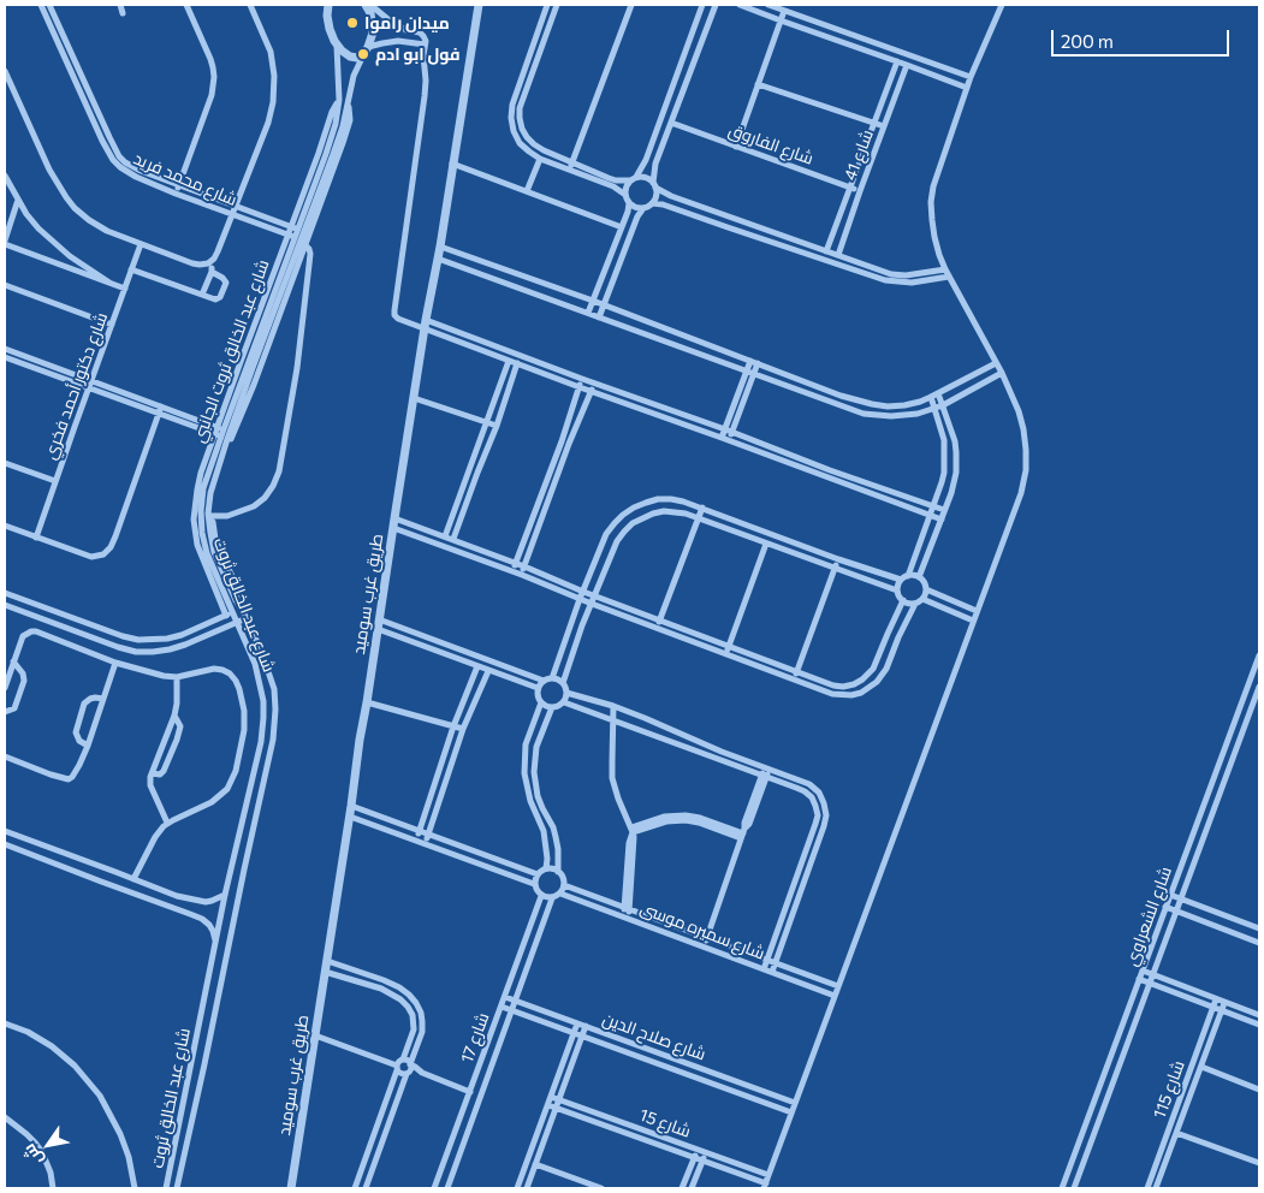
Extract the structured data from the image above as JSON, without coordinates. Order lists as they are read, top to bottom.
{
  "streets": {
    "street": [
      "شارع الفاروق",
      "شارع 41",
      "شارع محمد فريد",
      "شارع دكتور أحمد فخري",
      "طريق غرب سوميد",
      "شارع عبد الخالق ثروت",
      "شارع الشعراوي",
      "شارع سميره موسى",
      "شارع صلاح الدين",
      "شارع 17",
      "شارع 115",
      "شارع 15"
    ]
  },
  "crossings": [
    ["شارع الفاروق", "شارع 41"],
    ["شارع محمد فريد", "شارع عبد الخالق ثروت"],
    ["شارع سميره موسى", "شارع 17"],
    ["شارع صلاح الدين", "شارع 17"]
  ],
  "places": ["ميدان راموا", "فول ابو ادم"],
  "scale_bar": "200 m",
  "north": "bottom left"
}
